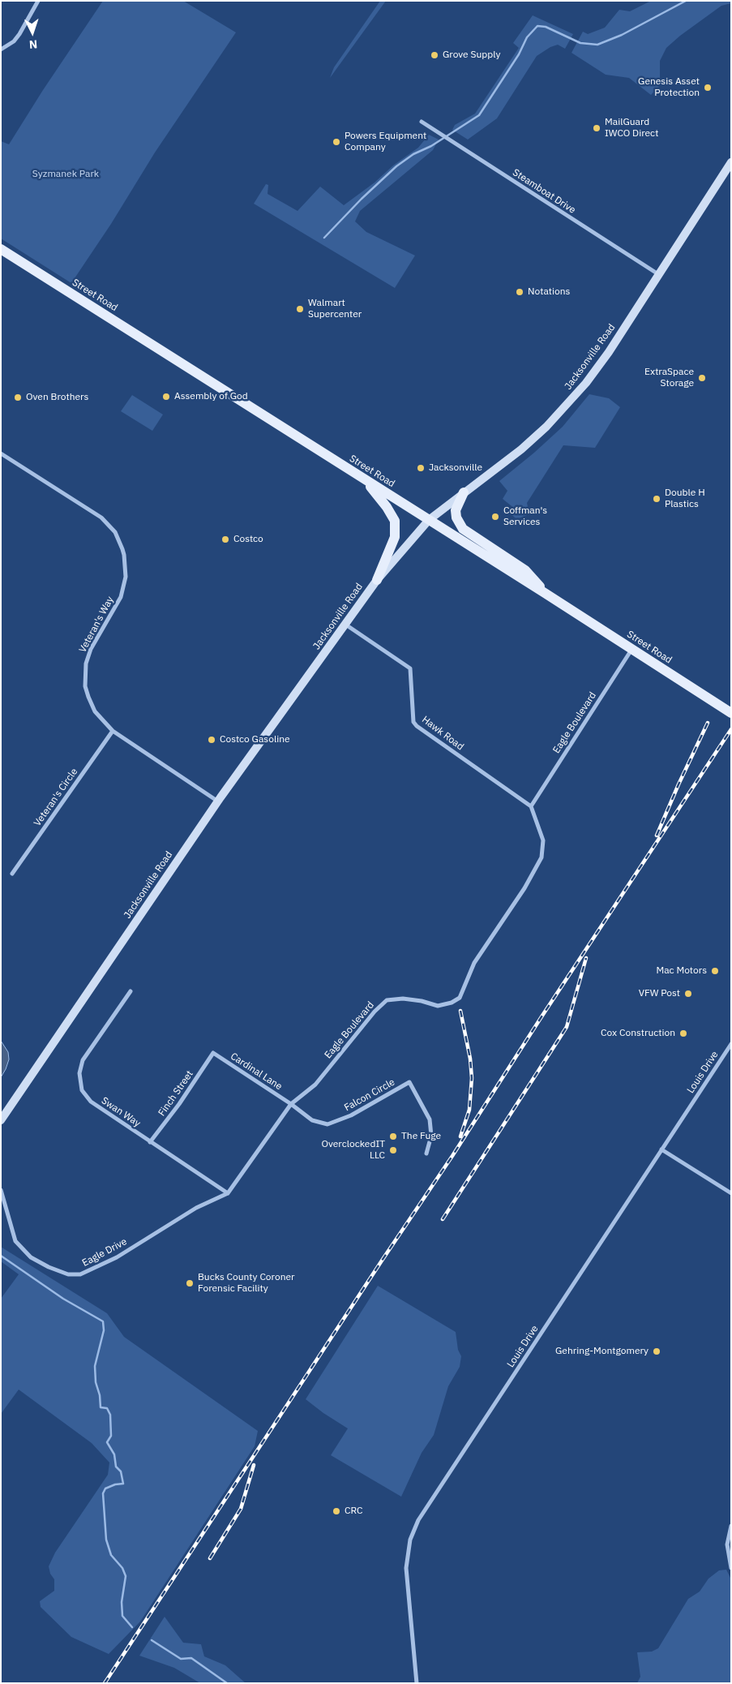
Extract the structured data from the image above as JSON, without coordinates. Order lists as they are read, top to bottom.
{
  "streets": {
    "main road": ["Street Road", "Jacksonville Road"],
    "street": [
      "Steamboat Drive",
      "Veteran's Way",
      "Eagle Boulevard",
      "Hawk Road",
      "Veteran's Circle",
      "Cardinal Lane",
      "Louis Drive",
      "Finch Street",
      "Falcon Circle",
      "Swan Way",
      "Eagle Drive"
    ]
  },
  "crossings": [
    ["Steamboat Drive", "Jacksonville Road"],
    ["Street Road", "Jacksonville Road"],
    ["Street Road", "Eagle Boulevard"],
    ["Jacksonville Road", "Veteran's Way"],
    ["Jacksonville Road", "Hawk Road"],
    ["Veteran's Way", "Veteran's Circle"],
    ["Eagle Boulevard", "Hawk Road"],
    ["Eagle Boulevard", "Cardinal Lane"],
    ["Eagle Boulevard", "Falcon Circle"],
    ["Eagle Boulevard", "Swan Way"],
    ["Eagle Boulevard", "Eagle Drive"],
    ["Cardinal Lane", "Finch Street"],
    ["Cardinal Lane", "Falcon Circle"],
    ["Finch Street", "Swan Way"],
    ["Swan Way", "Eagle Drive"]
  ],
  "parks": ["Syzmanek Park"],
  "places": [
    "Grove Supply",
    "Genesis Asset Protection",
    "MailGuard IWCO Direct",
    "Powers Equipment Company",
    "Notations",
    "Walmart Supercenter",
    "ExtraSpace Storage",
    "Assembly of God",
    "Oven Brothers",
    "Jacksonville",
    "Double H Plastics",
    "Coffman's Services",
    "Costco",
    "Costco Gasoline",
    "Mac Motors",
    "VFW Post",
    "Cox Construction",
    "The Fuge",
    "OverclockedIT LLC",
    "Bucks County Coroner Forensic Facility",
    "Gehring-Montgomery",
    "CRC"
  ],
  "north": "bottom"
}
